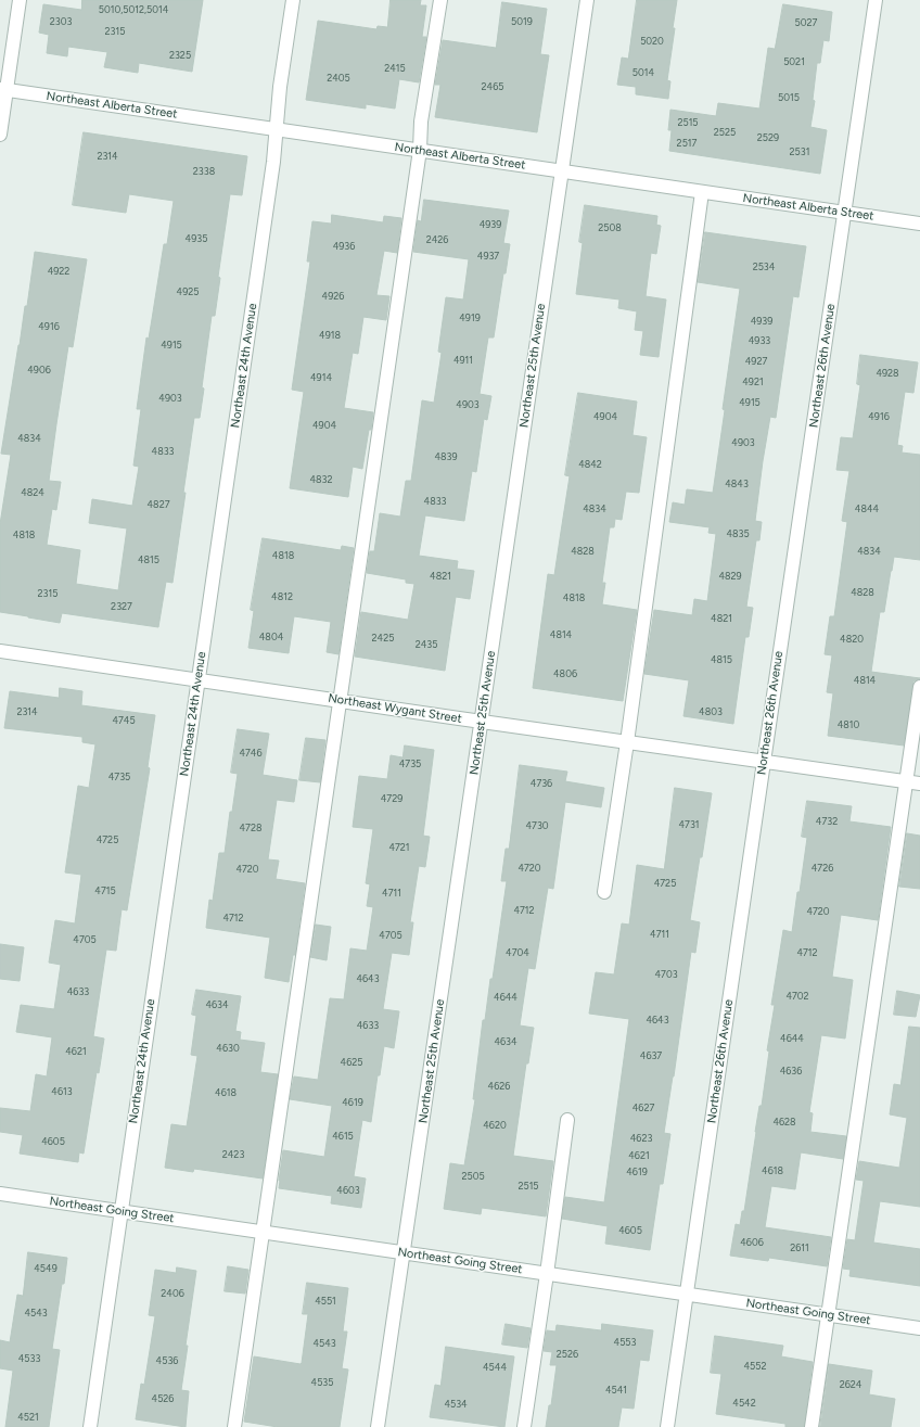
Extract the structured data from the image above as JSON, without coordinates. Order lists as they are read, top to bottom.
{
  "streets": {
    "street": [
      "Northeast Alberta Street",
      "Northeast 24th Avenue",
      "Northeast 25th Avenue",
      "Northeast 26th Avenue",
      "Northeast Wygant Street",
      "Northeast Going Street"
    ]
  },
  "crossings": [
    ["Northeast Alberta Street", "Northeast 24th Avenue"],
    ["Northeast Alberta Street", "Northeast 25th Avenue"],
    ["Northeast Alberta Street", "Northeast 26th Avenue"],
    ["Northeast 24th Avenue", "Northeast Wygant Street"],
    ["Northeast 24th Avenue", "Northeast Going Street"],
    ["Northeast 25th Avenue", "Northeast Wygant Street"],
    ["Northeast 25th Avenue", "Northeast Going Street"],
    ["Northeast 26th Avenue", "Northeast Wygant Street"],
    ["Northeast 26th Avenue", "Northeast Going Street"]
  ],
  "house_numbers": [
    "5010,5012,5014",
    "2303",
    "5019",
    "5027",
    "2315",
    "5020",
    "2325",
    "5021",
    "2415",
    "5014",
    "2405",
    "2465",
    "5015",
    "2515",
    "2525",
    "2529",
    "2517",
    "2531",
    "2314",
    "2338",
    "4939",
    "2508",
    "4935",
    "2426",
    "4936",
    "4937",
    "2534",
    "4922",
    "4925",
    "4926",
    "4919",
    "4939",
    "4916",
    "4918",
    "4933",
    "4915",
    "4911",
    "4927",
    "4906",
    "4928",
    "4914",
    "4921",
    "4903",
    "4915",
    "4903",
    "4904",
    "4916",
    "4904",
    "4834",
    "4903",
    "4833",
    "4839",
    "4842",
    "4832",
    "4843",
    "4824",
    "4833",
    "4827",
    "4834",
    "4844",
    "4835",
    "4818",
    "4828",
    "4834",
    "4818",
    "4815",
    "4821",
    "4829",
    "4828",
    "2315",
    "4812",
    "4818",
    "2327",
    "4821",
    "4814",
    "4804",
    "2425",
    "4820",
    "2435",
    "4815",
    "4806",
    "4814",
    "2314",
    "4803",
    "4745",
    "4810",
    "4746",
    "4735",
    "4735",
    "4736",
    "4729",
    "4732",
    "4731",
    "4730",
    "4728",
    "4725",
    "4721",
    "4720",
    "4726",
    "4720",
    "4725",
    "4715",
    "4711",
    "4712",
    "4720",
    "4712",
    "4711",
    "4705",
    "4705",
    "4704",
    "4712",
    "4703",
    "4643",
    "4633",
    "4702",
    "4644",
    "4634",
    "4643",
    "4633",
    "4644",
    "4634",
    "4630",
    "4621",
    "4637",
    "4625",
    "4636",
    "4626",
    "4613",
    "4618",
    "4619",
    "4627",
    "4628",
    "4620",
    "4615",
    "4623",
    "4605",
    "2423",
    "4621",
    "4618",
    "4619",
    "2505",
    "2515",
    "4603",
    "4605",
    "4606",
    "2611",
    "4549",
    "2406",
    "4551",
    "4543",
    "4553",
    "4543",
    "2526",
    "4533",
    "4536",
    "4552",
    "4544",
    "4535",
    "2624",
    "4541",
    "4526",
    "4542",
    "4534",
    "4521"
  ]
}
